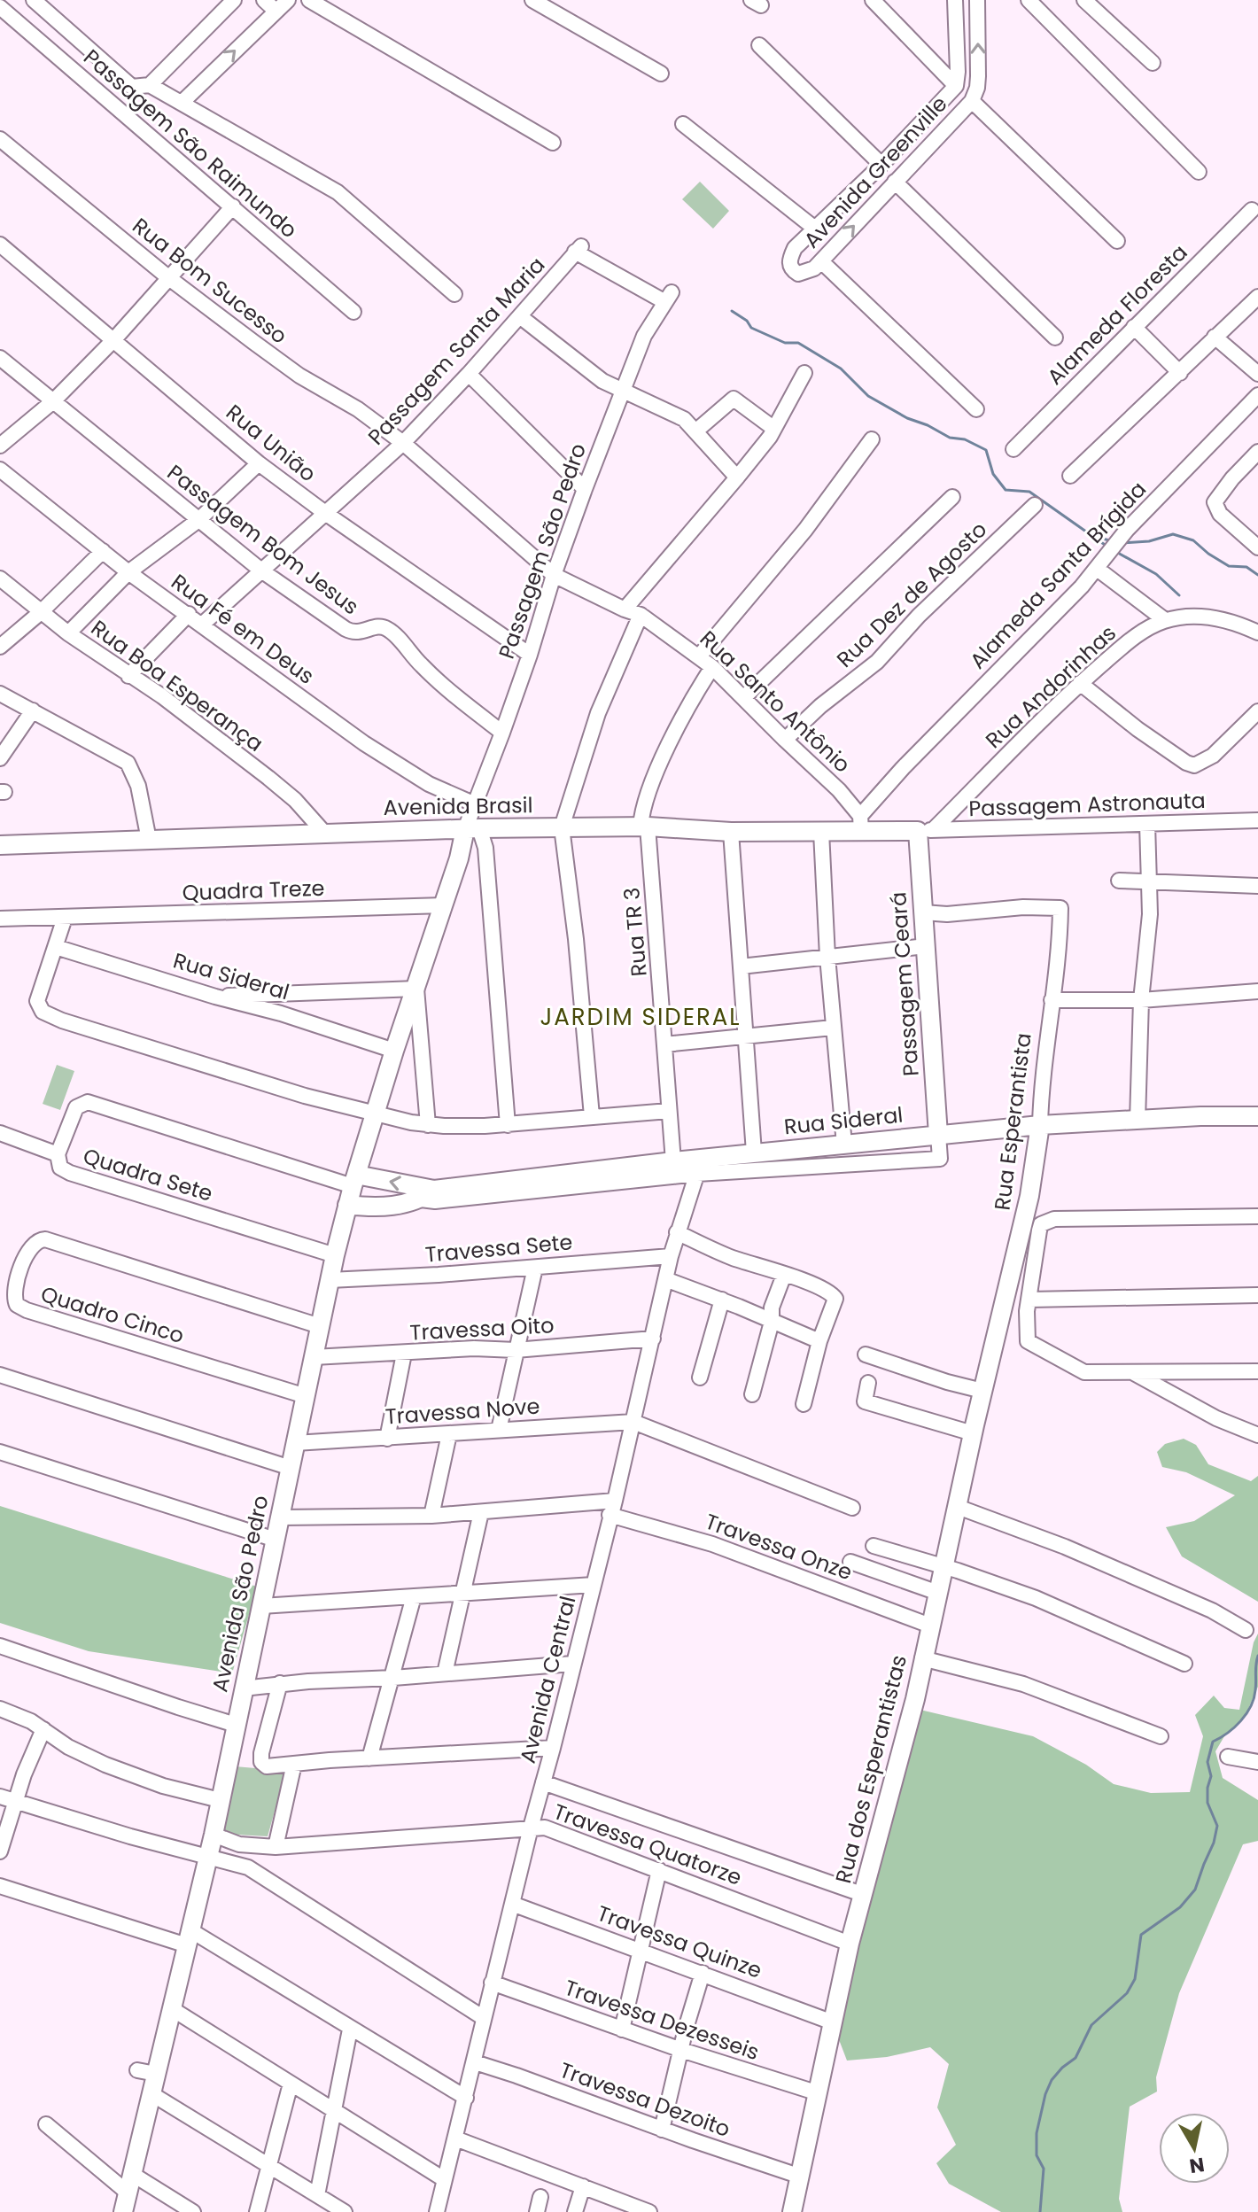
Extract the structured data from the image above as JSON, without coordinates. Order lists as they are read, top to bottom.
{
  "streets": {
    "main road": [
      "Avenida Brasil",
      "Rua Sideral",
      "Passagem Ceará",
      "Rua Esperantista",
      "Avenida São Pedro",
      "Rua dos Esperantistas"
    ],
    "street": [
      "Passagem São Raimundo",
      "Avenida Greenville",
      "Rua Bom Sucesso",
      "Alameda Floresta",
      "Passagem Santa Maria",
      "Rua União",
      "Passagem Bom Jesus",
      "Passagem São Pedro",
      "Alameda Santa Brígida",
      "Rua Dez de Agosto",
      "Rua Fé em Deus",
      "Rua Boa Esperança",
      "Rua Andorinhas",
      "Rua Santo Antônio",
      "Passagem Astronauta",
      "Quadra Treze",
      "Rua TR 3",
      "Quadra Sete",
      "Travessa Sete",
      "Quadro Cinco",
      "Travessa Oito",
      "Travessa Nove",
      "Travessa Onze",
      "Avenida Central",
      "Travessa Quatorze",
      "Travessa Quinze",
      "Travessa Dezesseis",
      "Travessa Dezoito"
    ]
  },
  "crossings": [
    ["Rua Bom Sucesso", "Passagem Santa Maria"],
    ["Rua Bom Sucesso", "Rua Santo Antônio"],
    ["Passagem Santa Maria", "Rua União"],
    ["Passagem Santa Maria", "Passagem Bom Jesus"],
    ["Passagem Santa Maria", "Passagem São Pedro"],
    ["Passagem Santa Maria", "Rua Fé em Deus"],
    ["Passagem Santa Maria", "Rua Santo Antônio"],
    ["Rua União", "Passagem São Pedro"],
    ["Passagem Bom Jesus", "Passagem São Pedro"],
    ["Passagem São Pedro", "Rua Fé em Deus"],
    ["Passagem São Pedro", "Rua Santo Antônio"],
    ["Passagem São Pedro", "Avenida Brasil"],
    ["Passagem São Pedro", "Avenida São Pedro"],
    ["Alameda Santa Brígida", "Rua Santo Antônio"],
    ["Alameda Santa Brígida", "Avenida Brasil"],
    ["Rua Dez de Agosto", "Rua Santo Antônio"],
    ["Rua Boa Esperança", "Avenida Brasil"],
    ["Rua Andorinhas", "Passagem Astronauta"],
    ["Rua Andorinhas", "Avenida Brasil"],
    ["Rua Andorinhas", "Passagem Ceará"],
    ["Rua Santo Antônio", "Avenida Brasil"],
    ["Rua Santo Antônio", "Rua TR 3"],
    ["Passagem Astronauta", "Avenida Brasil"],
    ["Passagem Astronauta", "Passagem Ceará"],
    ["Avenida Brasil", "Rua TR 3"],
    ["Avenida Brasil", "Passagem Ceará"],
    ["Avenida Brasil", "Avenida São Pedro"],
    ["Quadra Treze", "Avenida São Pedro"],
    ["Rua TR 3", "Rua Sideral"],
    ["Rua Sideral", "Passagem Ceará"],
    ["Rua Sideral", "Rua Esperantista"],
    ["Rua Sideral", "Quadra Sete"],
    ["Rua Sideral", "Avenida São Pedro"],
    ["Rua Sideral", "Avenida Central"],
    ["Passagem Ceará", "Rua Esperantista"],
    ["Rua Esperantista", "Rua dos Esperantistas"],
    ["Quadra Sete", "Avenida São Pedro"],
    ["Travessa Sete", "Avenida São Pedro"],
    ["Travessa Sete", "Avenida Central"],
    ["Quadro Cinco", "Avenida São Pedro"],
    ["Travessa Oito", "Avenida São Pedro"],
    ["Travessa Oito", "Avenida Central"],
    ["Travessa Nove", "Avenida São Pedro"],
    ["Travessa Nove", "Avenida Central"],
    ["Travessa Onze", "Avenida Central"],
    ["Travessa Onze", "Rua dos Esperantistas"],
    ["Avenida São Pedro", "Travessa Quatorze"],
    ["Avenida Central", "Travessa Quatorze"],
    ["Avenida Central", "Travessa Quinze"],
    ["Avenida Central", "Travessa Dezesseis"],
    ["Avenida Central", "Travessa Dezoito"],
    ["Rua dos Esperantistas", "Travessa Quatorze"],
    ["Rua dos Esperantistas", "Travessa Quinze"],
    ["Rua dos Esperantistas", "Travessa Dezesseis"],
    ["Rua dos Esperantistas", "Travessa Dezoito"]
  ],
  "districts": ["JARDIM SIDERAL"],
  "north": "bottom"
}
